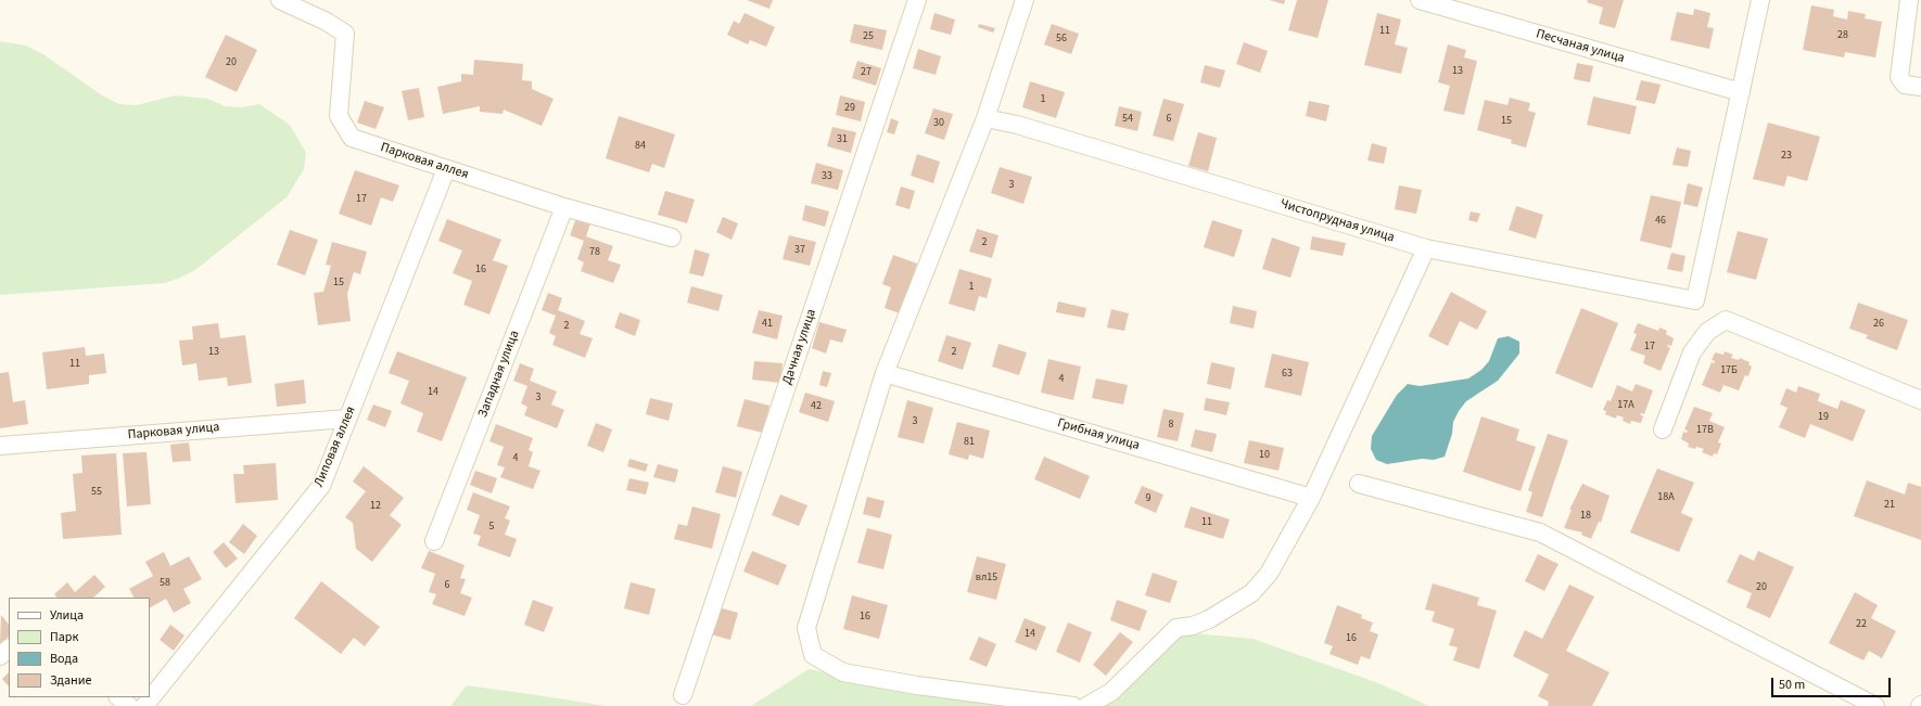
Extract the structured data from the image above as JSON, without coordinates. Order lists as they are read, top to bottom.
{
  "streets": {
    "street": [
      "Песчаная улица",
      "Парковая аллея",
      "Чистопрудная улица",
      "Дачная улица",
      "Западная улица",
      "Парковая улица",
      "Грибная улица",
      "Липовая аллея"
    ]
  },
  "crossings": [
    ["Песчаная улица", "Чистопрудная улица"],
    ["Парковая аллея", "Западная улица"],
    ["Парковая аллея", "Липовая аллея"],
    ["Парковая улица", "Липовая аллея"]
  ],
  "house_numbers": [
    "11",
    "28",
    "25",
    "56",
    "20",
    "13",
    "27",
    "1",
    "29",
    "54",
    "6",
    "15",
    "30",
    "31",
    "84",
    "23",
    "33",
    "3",
    "17",
    "46",
    "2",
    "37",
    "78",
    "16",
    "15",
    "1",
    "41",
    "26",
    "2",
    "17",
    "13",
    "2",
    "11",
    "17Б",
    "63",
    "4",
    "14",
    "3",
    "17А",
    "42",
    "19",
    "3",
    "8",
    "17В",
    "81",
    "10",
    "4",
    "55",
    "18А",
    "9",
    "21",
    "12",
    "18",
    "11",
    "5",
    "вл15",
    "58",
    "6",
    "20",
    "16",
    "22",
    "14",
    "16"
  ],
  "legend": [
    "Улица",
    "Парк",
    "Вода",
    "Здание"
  ],
  "scale_bar": "50 m"
}
